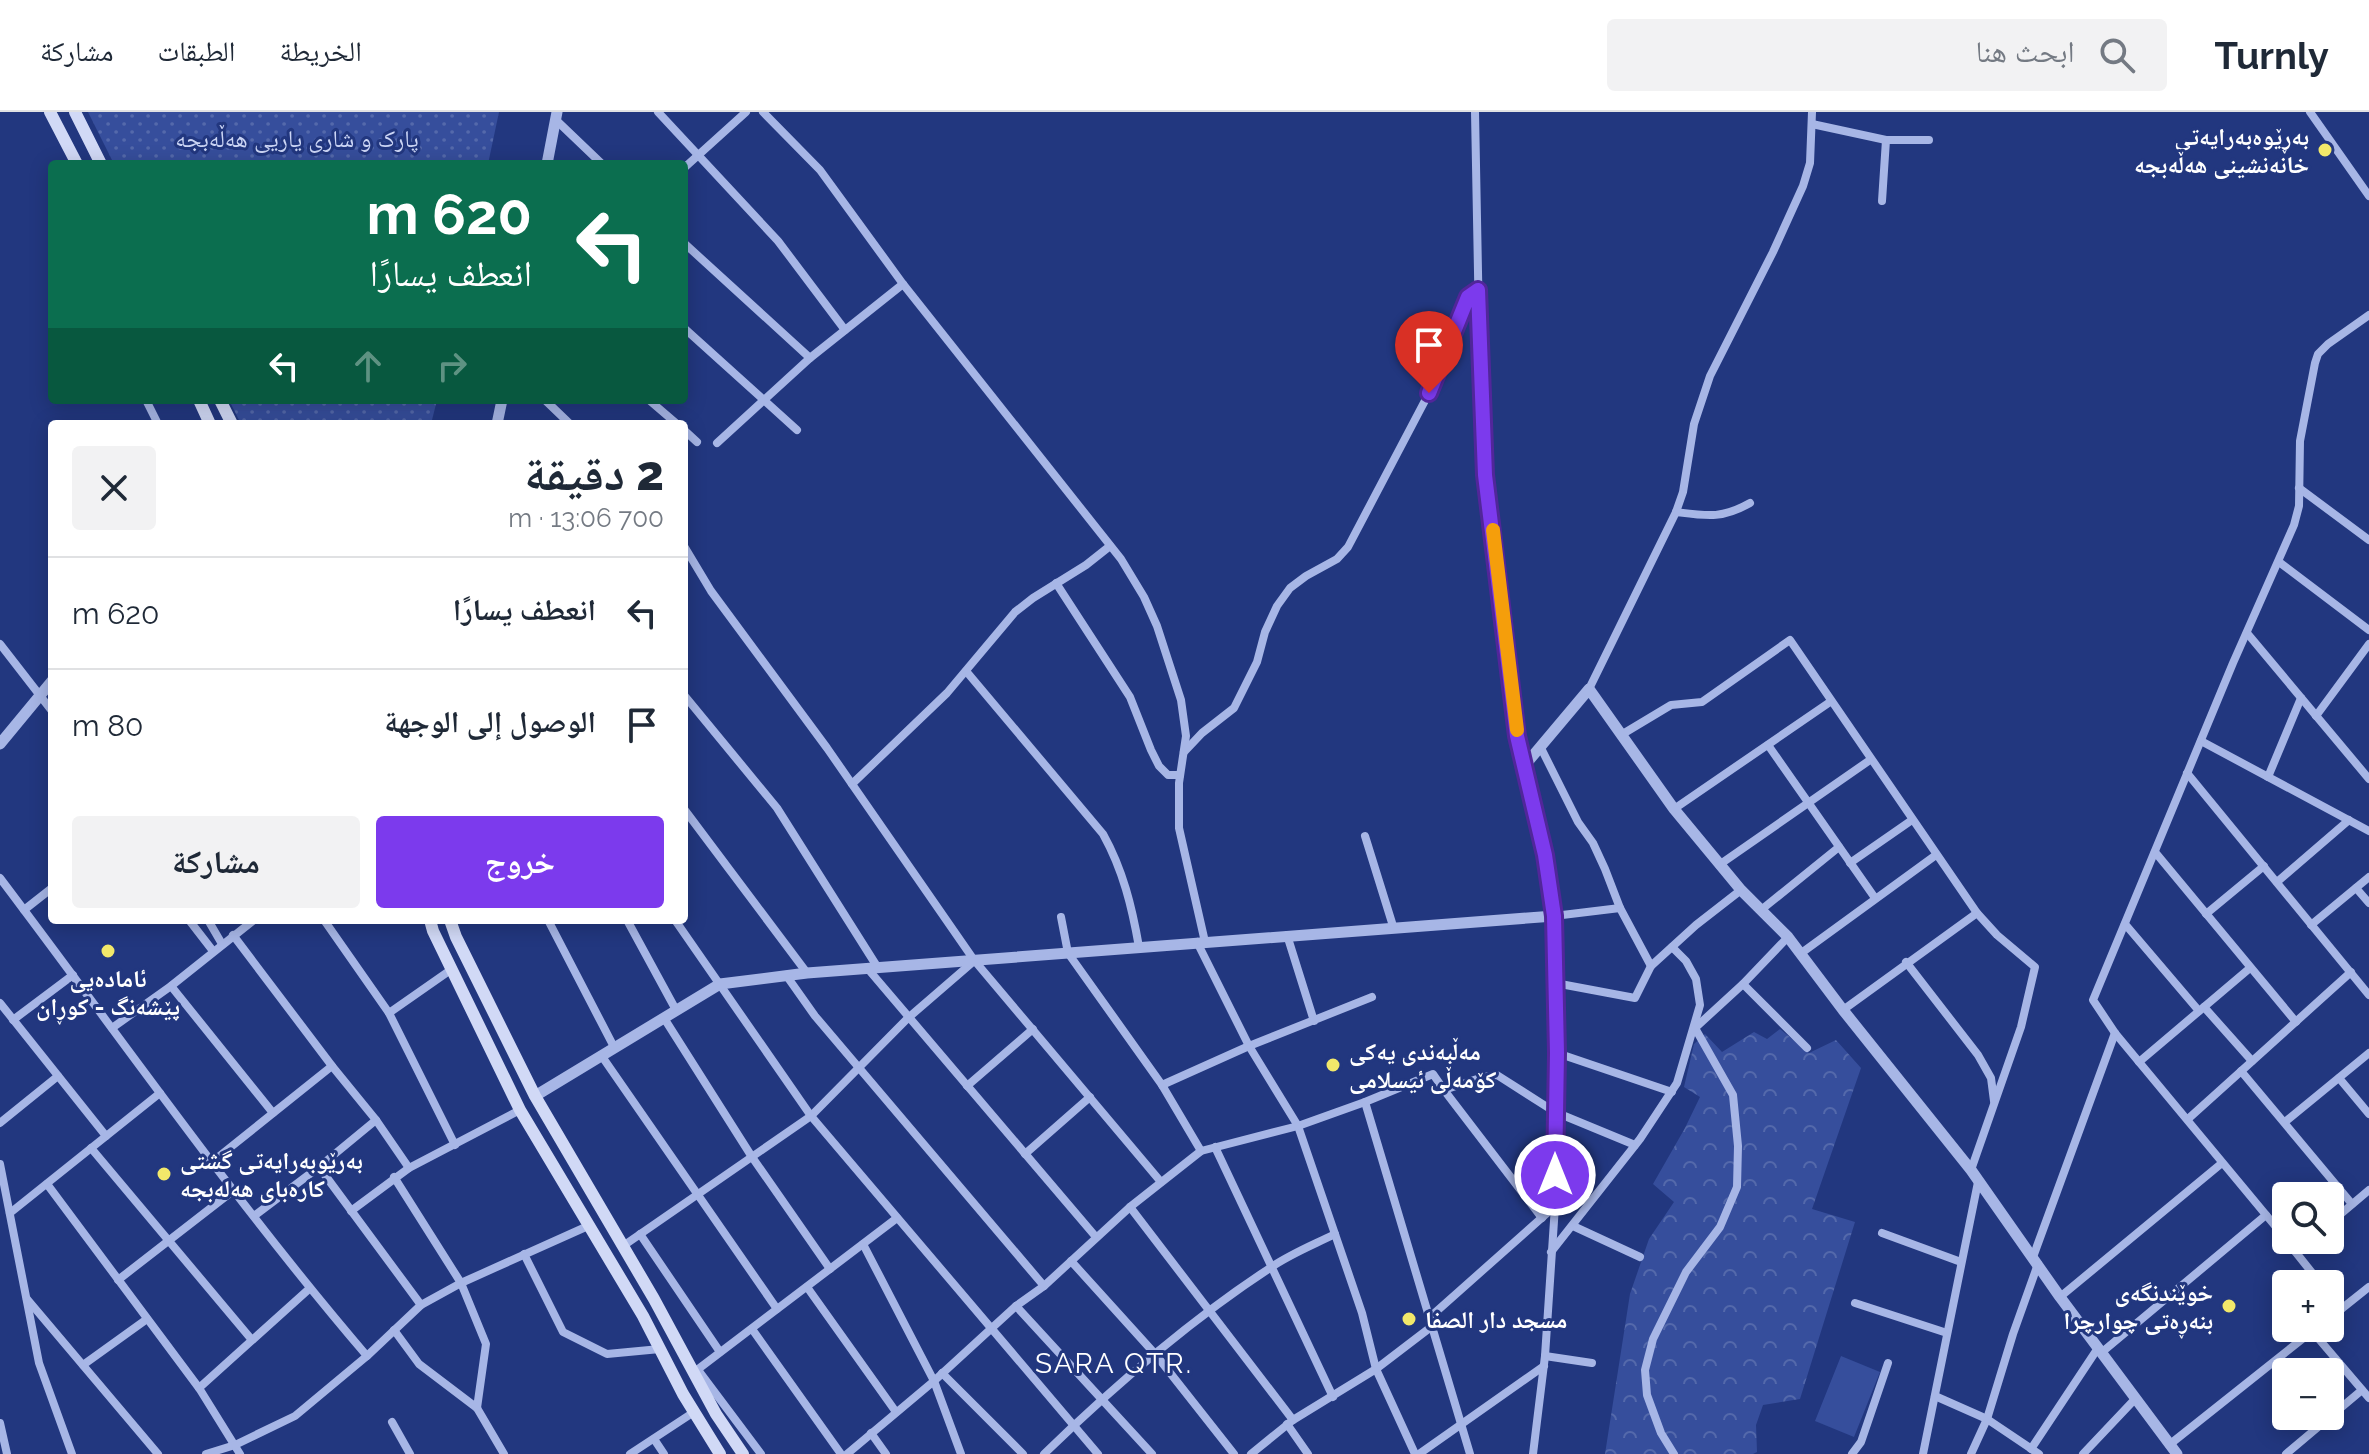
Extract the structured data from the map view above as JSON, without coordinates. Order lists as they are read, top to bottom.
{
  "districts": ["SARA QTR."],
  "parks": ["پارک و شاری یاریی ھەڵەبجە"],
  "places": [
    "بەڕێوەبەرایەتی خانەنشینی هەڵەبجە",
    "ئامادەیی پێشەنگ - کوڕان",
    "مەڵبەندی یەکی کۆمەڵی ئیسلامی",
    "بەرێوبەرایەتی گشتی کارەبای هەلەبجە",
    "خوێندنگەی بنەڕەتی چوارچرا",
    "مسجد دار الصفا"
  ],
  "page": {
    "header": "Turnly",
    "search": "ابحث هنا",
    "nav": ["الخريطة", "الطبقات", "مشاركة"],
    "turn": ["620 m", "انعطف يسارًا"],
    "heading": ["2 دقيقة", "700 m · 13:06"],
    "list": [
      {
        "name": "انعطف يسارًا",
        "value": "620 m"
      },
      {
        "name": "الوصول إلى الوجهة",
        "value": "80 m"
      }
    ],
    "buttons": ["خروج", "مشاركة"],
    "map_buttons": ["+", "−"]
  }
}
